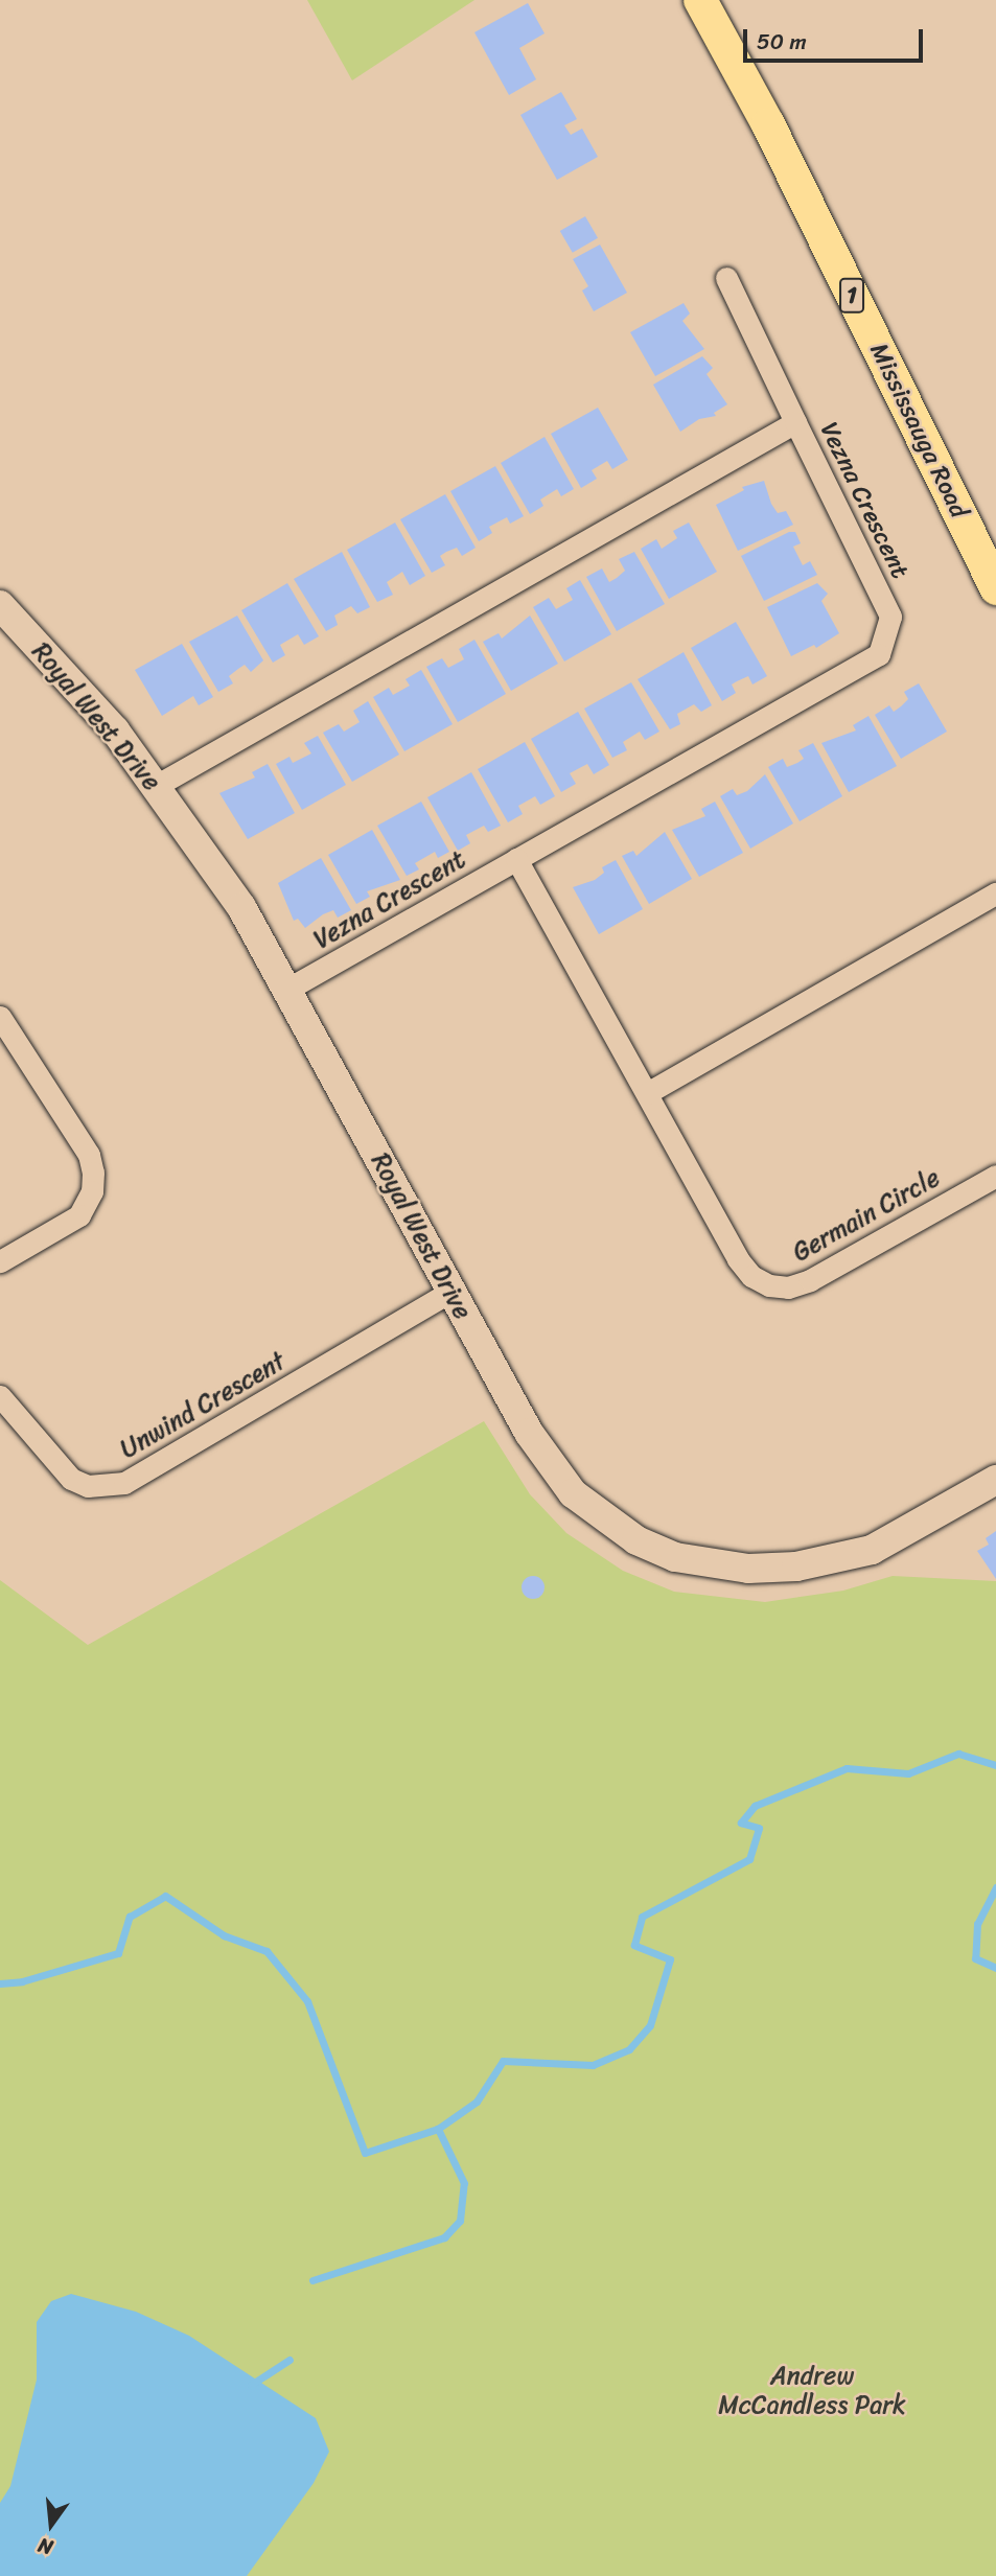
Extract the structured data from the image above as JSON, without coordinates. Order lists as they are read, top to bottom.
{
  "streets": {
    "main road": ["1", "Mississauga Road"],
    "street": [
      "Vezna Crescent",
      "Royal West Drive",
      "Germain Circle",
      "Unwind Crescent"
    ]
  },
  "crossings": [
    ["Vezna Crescent", "Royal West Drive"],
    ["Vezna Crescent", "Germain Circle"],
    ["Royal West Drive", "Unwind Crescent"]
  ],
  "parks": ["Andrew McCandless Park"],
  "scale_bar": "50 m",
  "north": "bottom"
}
